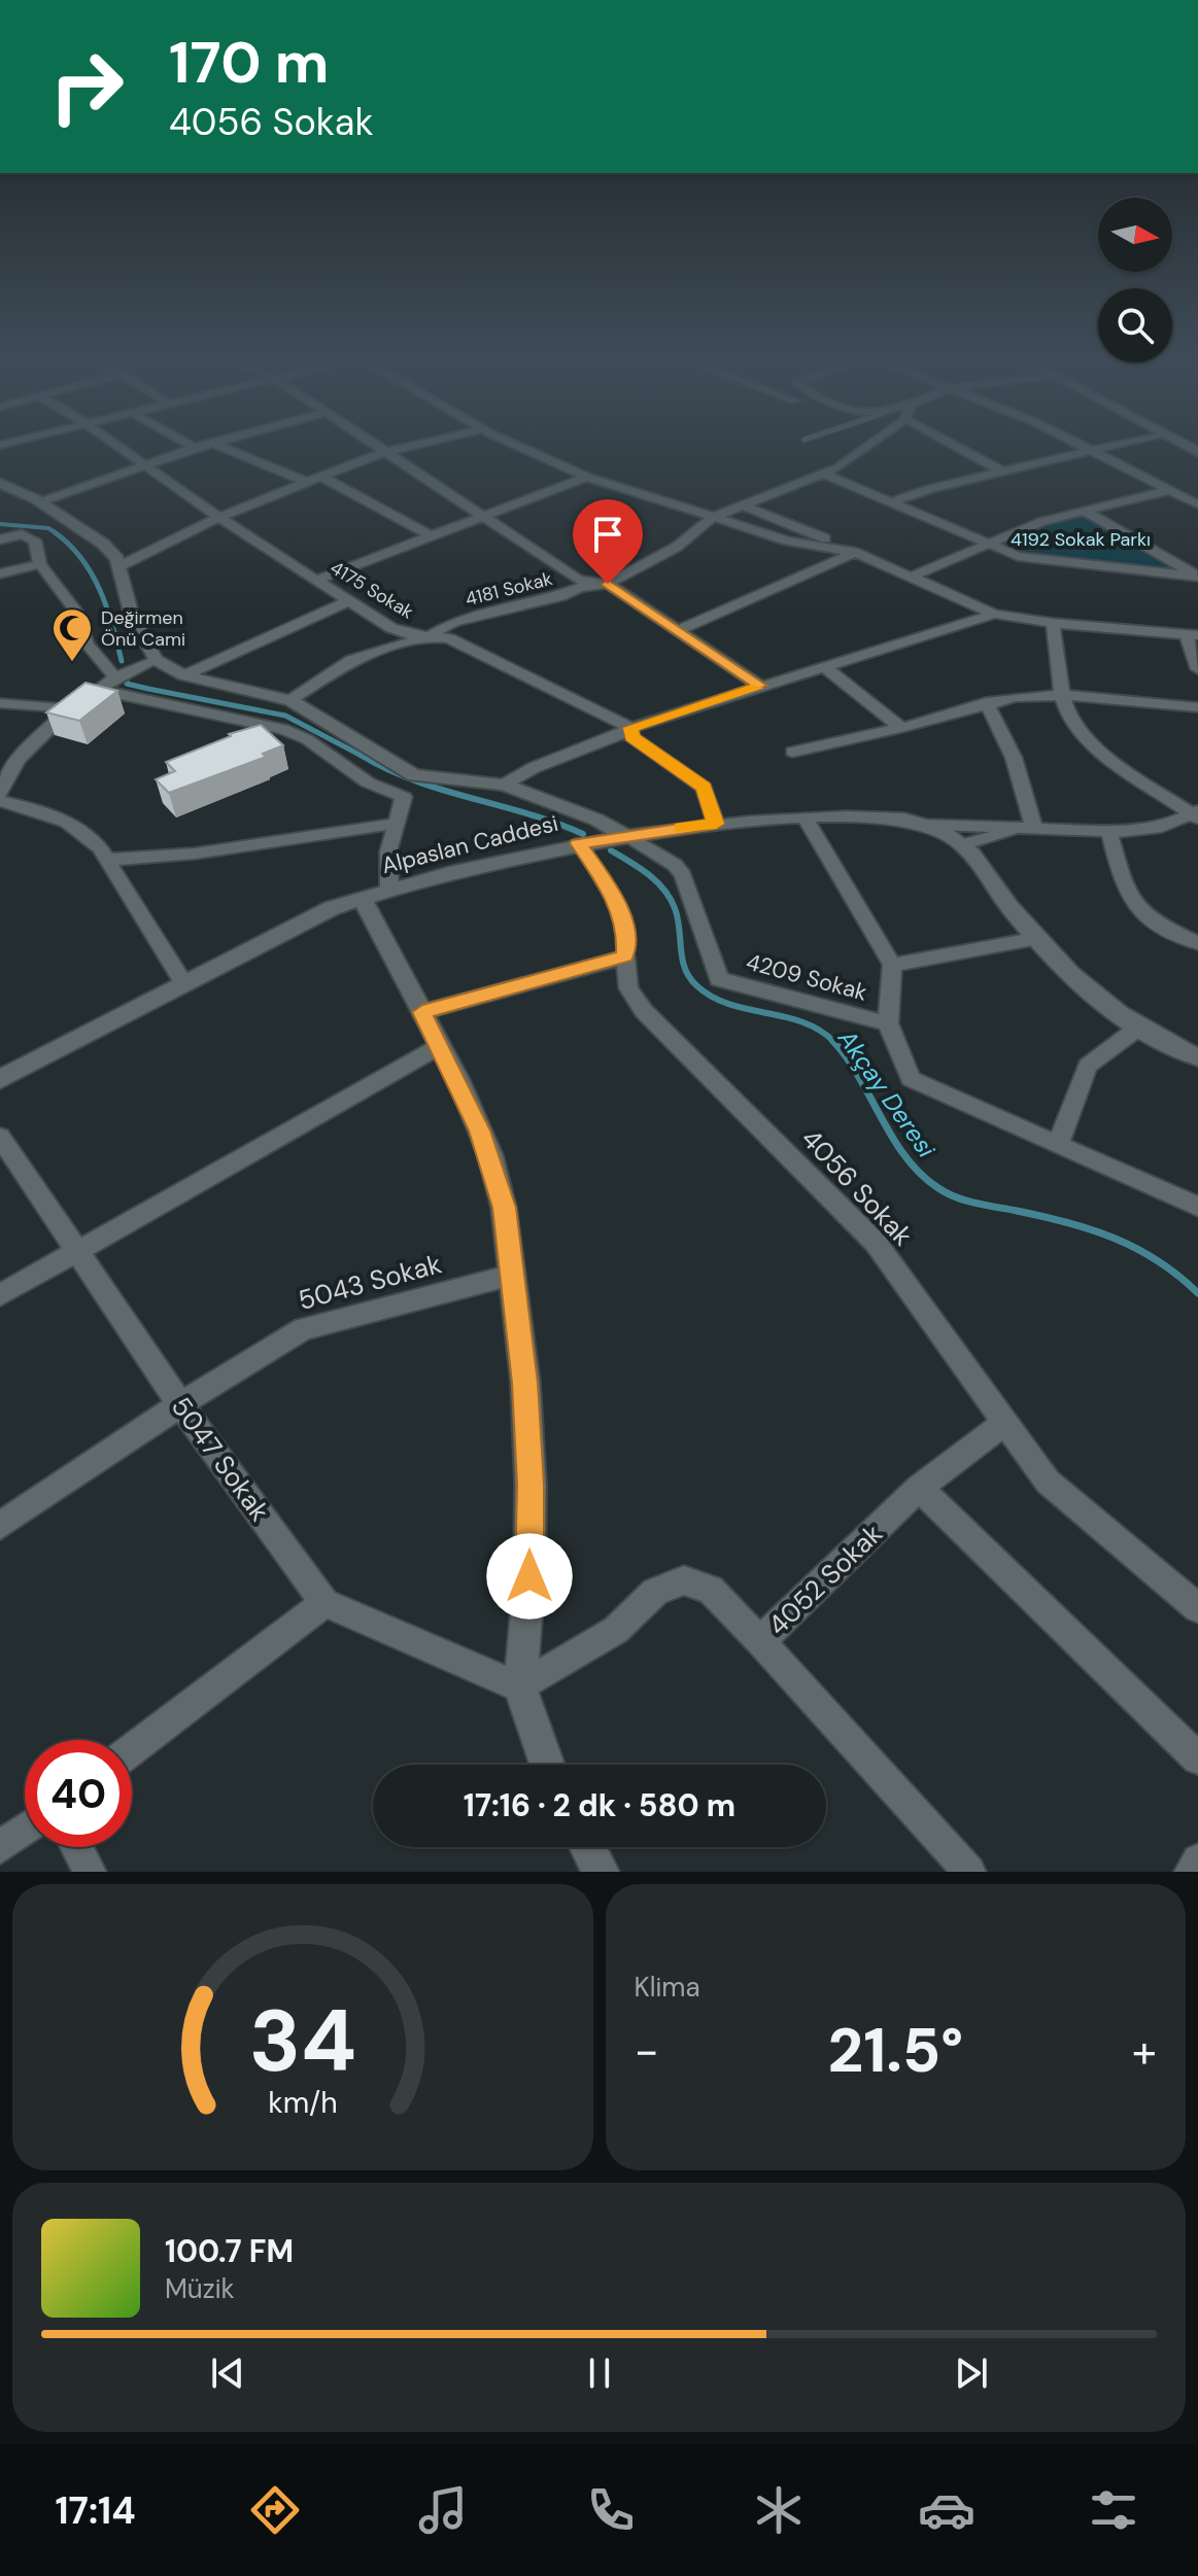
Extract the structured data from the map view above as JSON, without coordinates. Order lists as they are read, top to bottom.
{
  "streets": {
    "street": [
      "4181 Sokak",
      "4175 Sokak",
      "Alpaslan Caddesi",
      "4209 Sokak",
      "4056 Sokak",
      "5043 Sokak",
      "5047 Sokak",
      "4052 Sokak"
    ]
  },
  "crossings": [
    ["4181 Sokak", "4175 Sokak"],
    ["4175 Sokak", "Alpaslan Caddesi"],
    ["Alpaslan Caddesi", "4209 Sokak"],
    ["4056 Sokak", "4052 Sokak"],
    ["5043 Sokak", "5047 Sokak"]
  ],
  "water": ["Akçay Deresi"],
  "parks": ["4192 Sokak Parkı"],
  "places": {
    "mosque": ["Değirmen Önü Cami"]
  },
  "north": "right",
  "page": {
    "turn": ["170 m", "4056 Sokak"],
    "limit": "40",
    "trip": "17:16 · 2 dk · 580 m",
    "tile": "Klima",
    "heat": ["−", "21.5°", "+"],
    "song": ["100.7 FM", "Müzik"],
    "tabs": "17:14",
    "gauge": ["34", "km/h"]
  }
}
